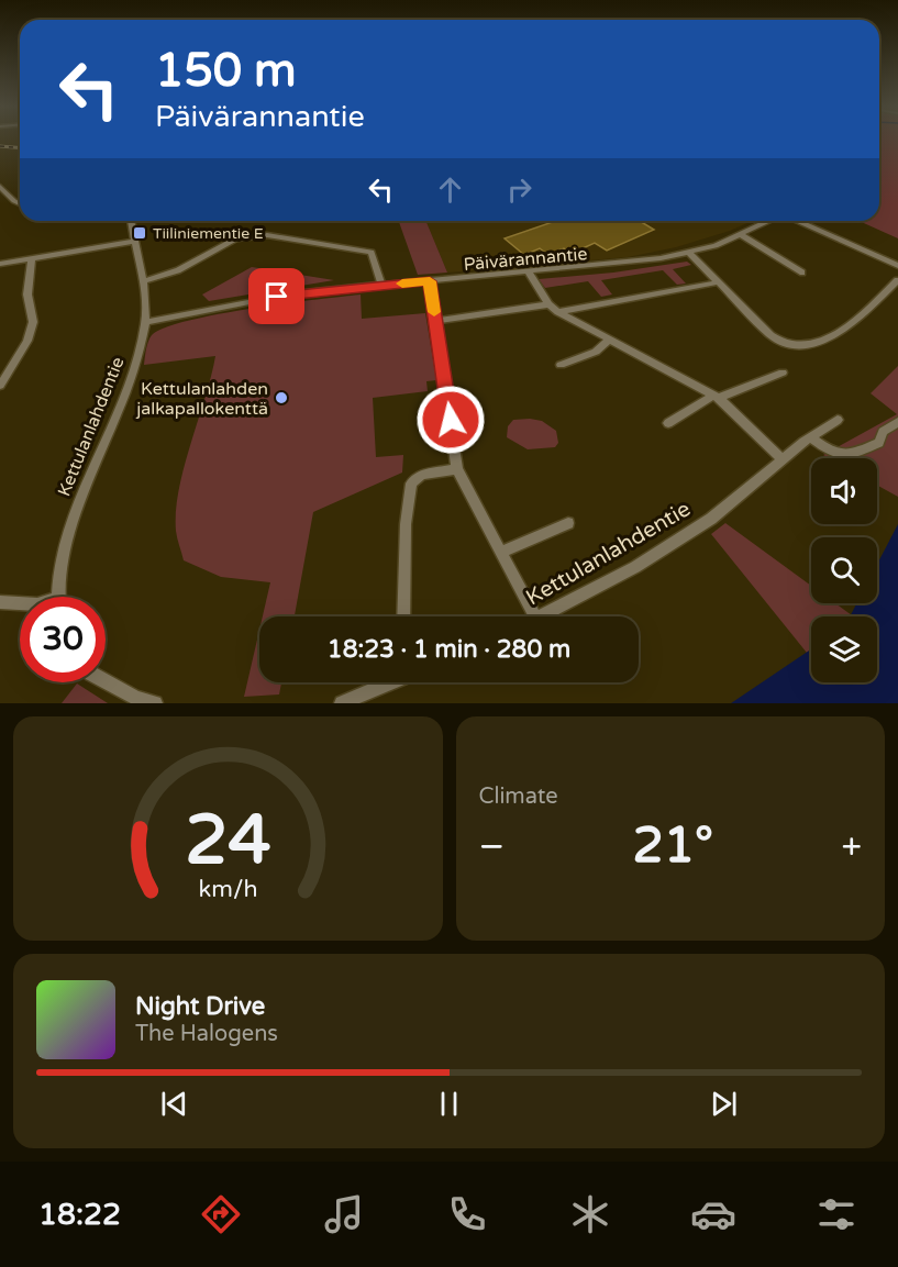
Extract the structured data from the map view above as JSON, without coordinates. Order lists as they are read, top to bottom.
{
  "streets": {
    "street": ["Päivärannantie", "Kettulanlahdentie"]
  },
  "crossings": [
    ["Päivärannantie", "Kettulanlahdentie"]
  ],
  "places": {
    "transit": ["Tiiliniementie E"],
    "other": ["Kettulanlahden jalkapallokenttä"]
  },
  "page": {
    "turn": ["150 m", "Päivärannantie"],
    "limit": "30",
    "trip": "18:23 · 1 min · 280 m",
    "tile": "Climate",
    "heat": ["−", "21°", "+"],
    "song": ["Night Drive", "The Halogens"],
    "tabs": "18:22",
    "gauge": ["24", "km/h"]
  }
}
